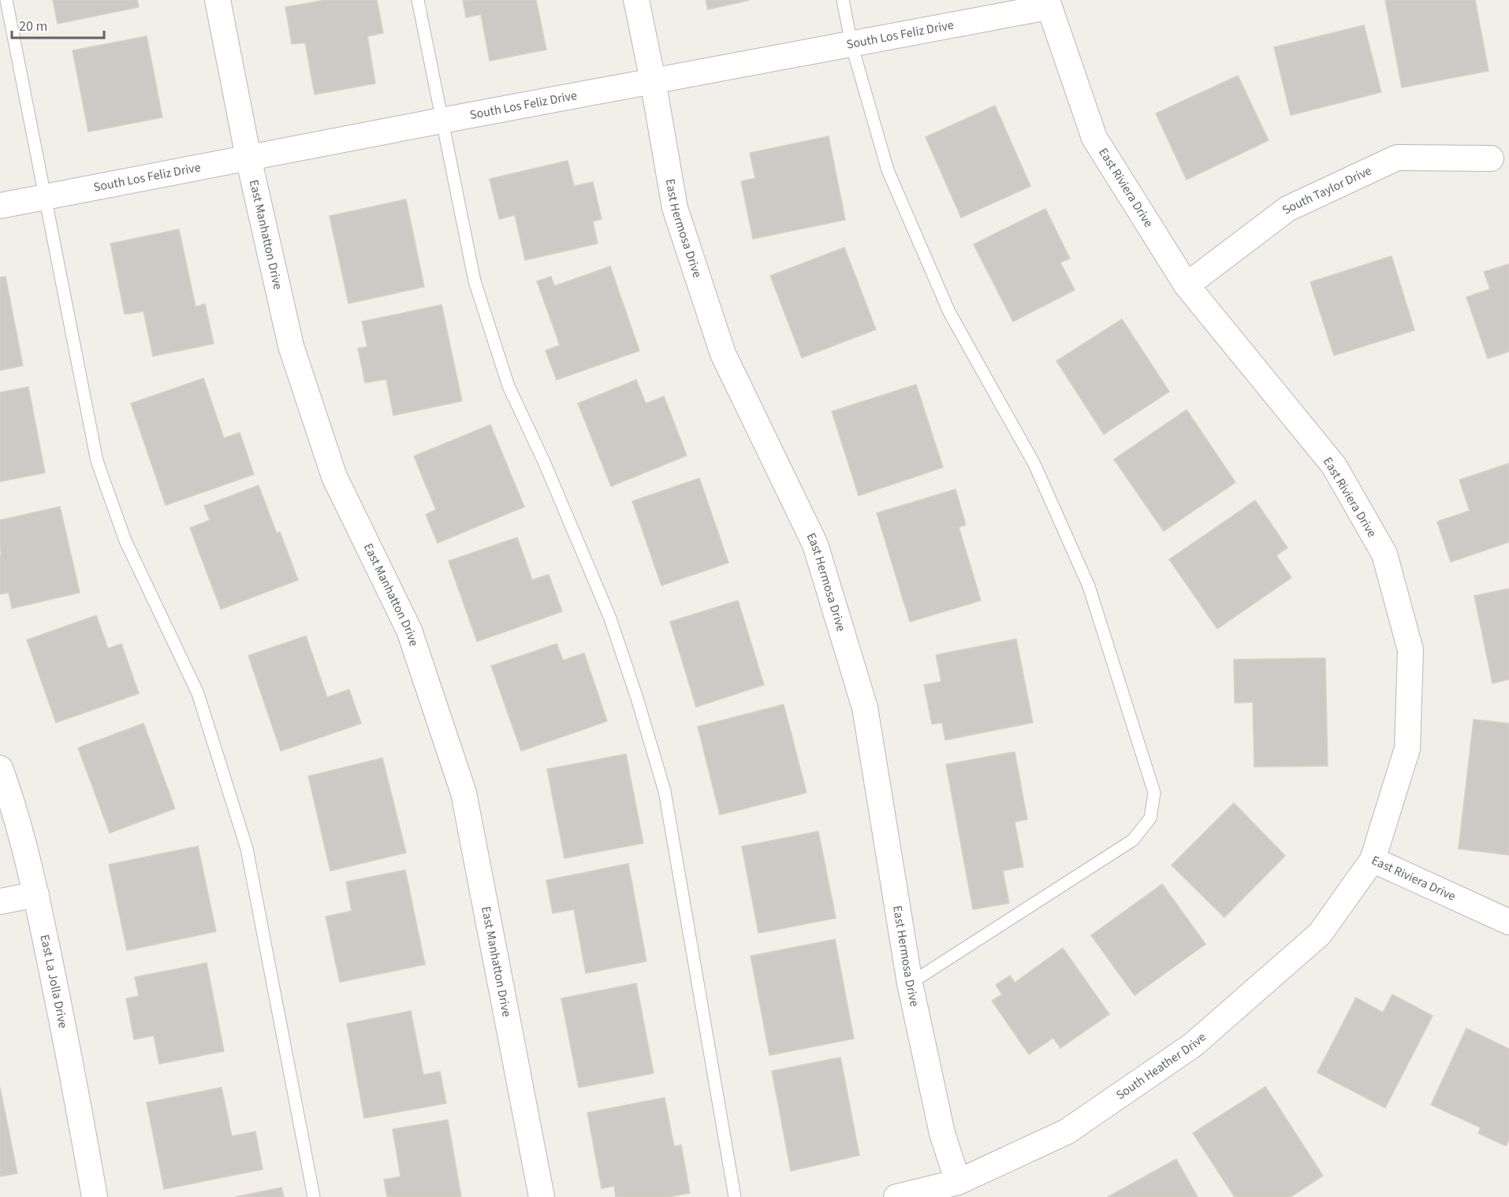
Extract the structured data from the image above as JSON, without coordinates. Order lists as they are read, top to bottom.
{
  "streets": {
    "street": [
      "South Los Feliz Drive",
      "East Riviera Drive",
      "South Taylor Drive",
      "East Hermosa Drive",
      "East Manhatton Drive",
      "East La Jolla Drive",
      "South Heather Drive"
    ]
  },
  "crossings": [
    ["South Los Feliz Drive", "East Riviera Drive"],
    ["South Los Feliz Drive", "East Hermosa Drive"],
    ["South Los Feliz Drive", "East Manhatton Drive"],
    ["East Riviera Drive", "South Taylor Drive"],
    ["East Riviera Drive", "South Heather Drive"],
    ["East Hermosa Drive", "South Heather Drive"]
  ],
  "scale_bar": "20 m"
}
